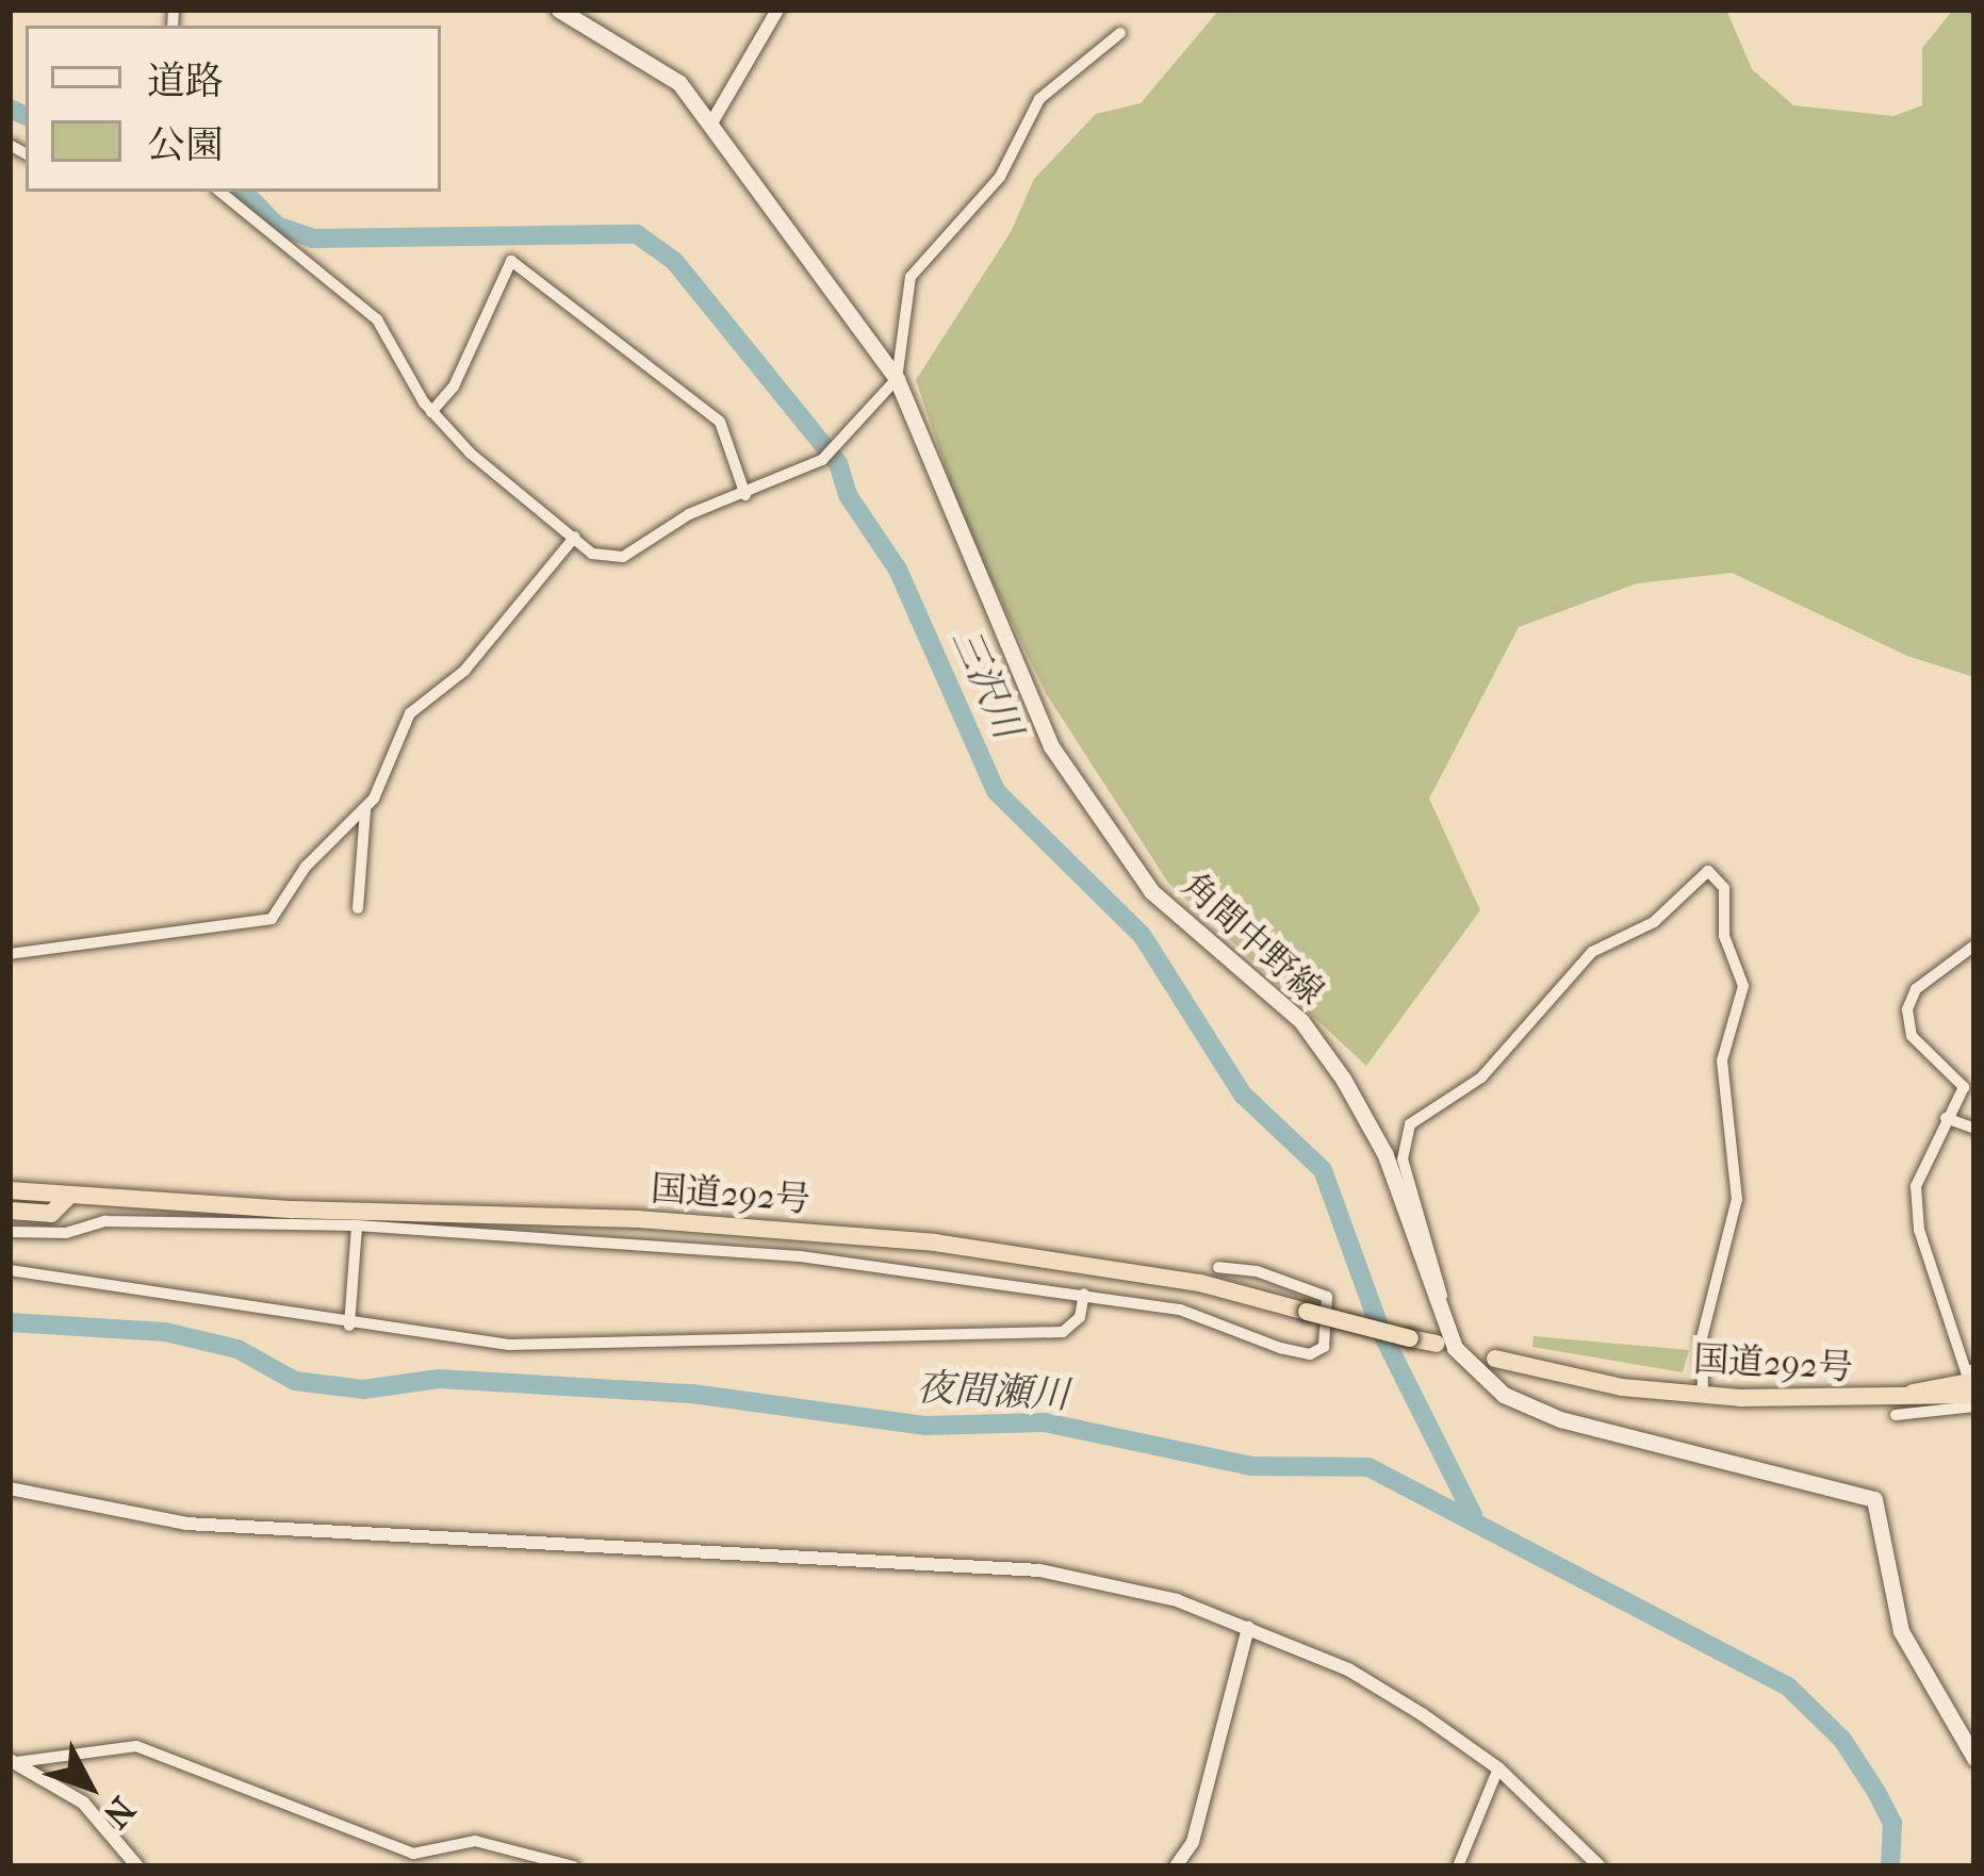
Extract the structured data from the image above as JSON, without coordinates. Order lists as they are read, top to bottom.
{
  "streets": {
    "highway": ["国道292号"],
    "main road": ["角間中野線"]
  },
  "water": ["三沢川", "夜間瀬川"],
  "legend": ["道路", "公園"],
  "north": "bottom right"
}
